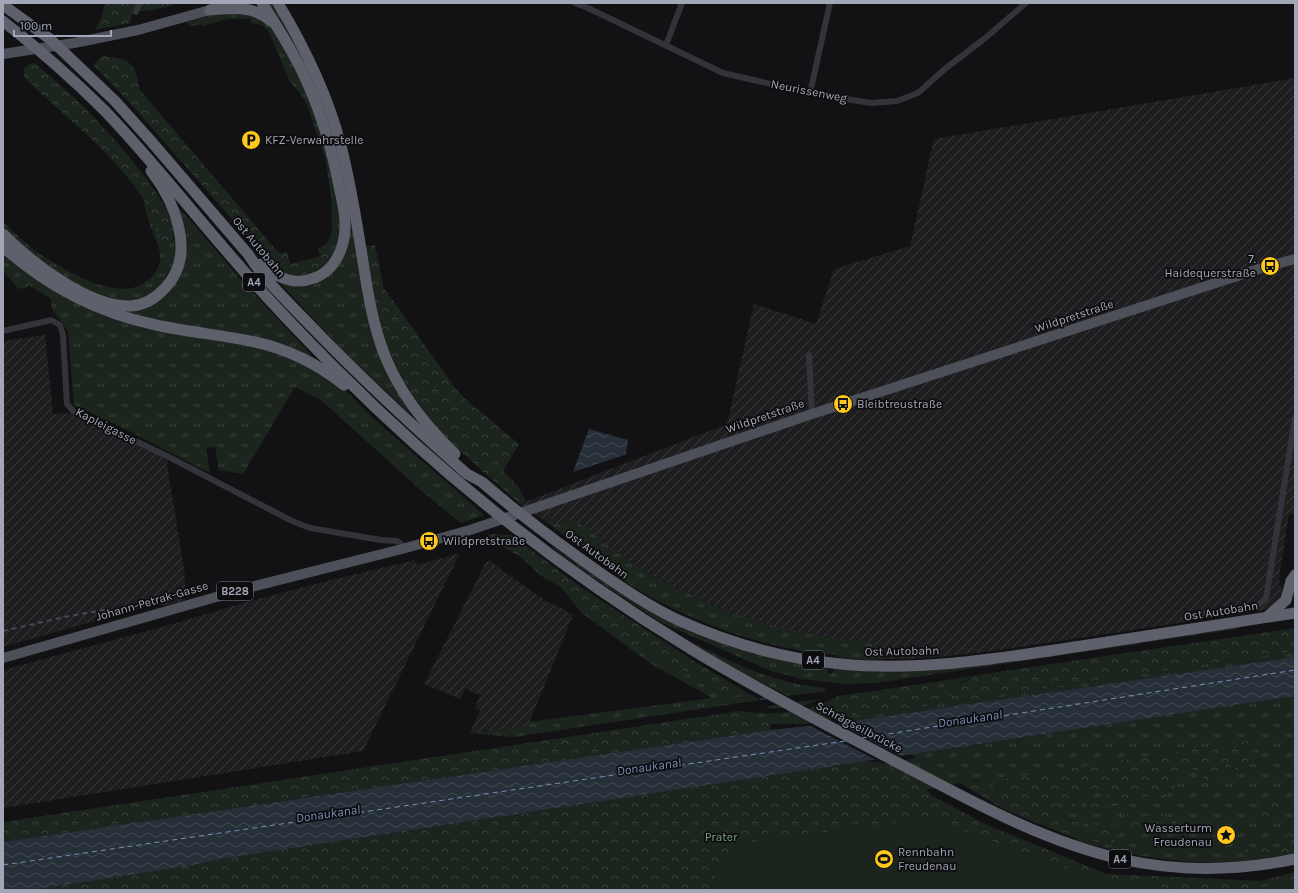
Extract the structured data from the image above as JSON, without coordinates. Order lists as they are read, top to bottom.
{
  "streets": {
    "highway": ["Ost Autobahn", "A4", "Schrägseilbrücke"],
    "main road": ["Wildpretstraße", "B228", "Johann-Petrak-Gasse"],
    "street": ["Neurissenweg", "Kapleigasse"]
  },
  "crossings": [
    ["A4", "Schrägseilbrücke"],
    ["Wildpretstraße", "Kapleigasse"],
    ["Wildpretstraße", "Johann-Petrak-Gasse"],
    ["Kapleigasse", "Johann-Petrak-Gasse"]
  ],
  "water": ["Donaukanal"],
  "parks": ["Prater"],
  "places": {
    "parking": ["KFZ-Verwahrstelle"],
    "bus stop": ["7. Haidequerstraße", "Bleibtreustraße", "Wildpretstraße"],
    "place": ["Wasserturm Freudenau"],
    "sports": ["Rennbahn Freudenau"]
  },
  "scale_bar": "100 m"
}
